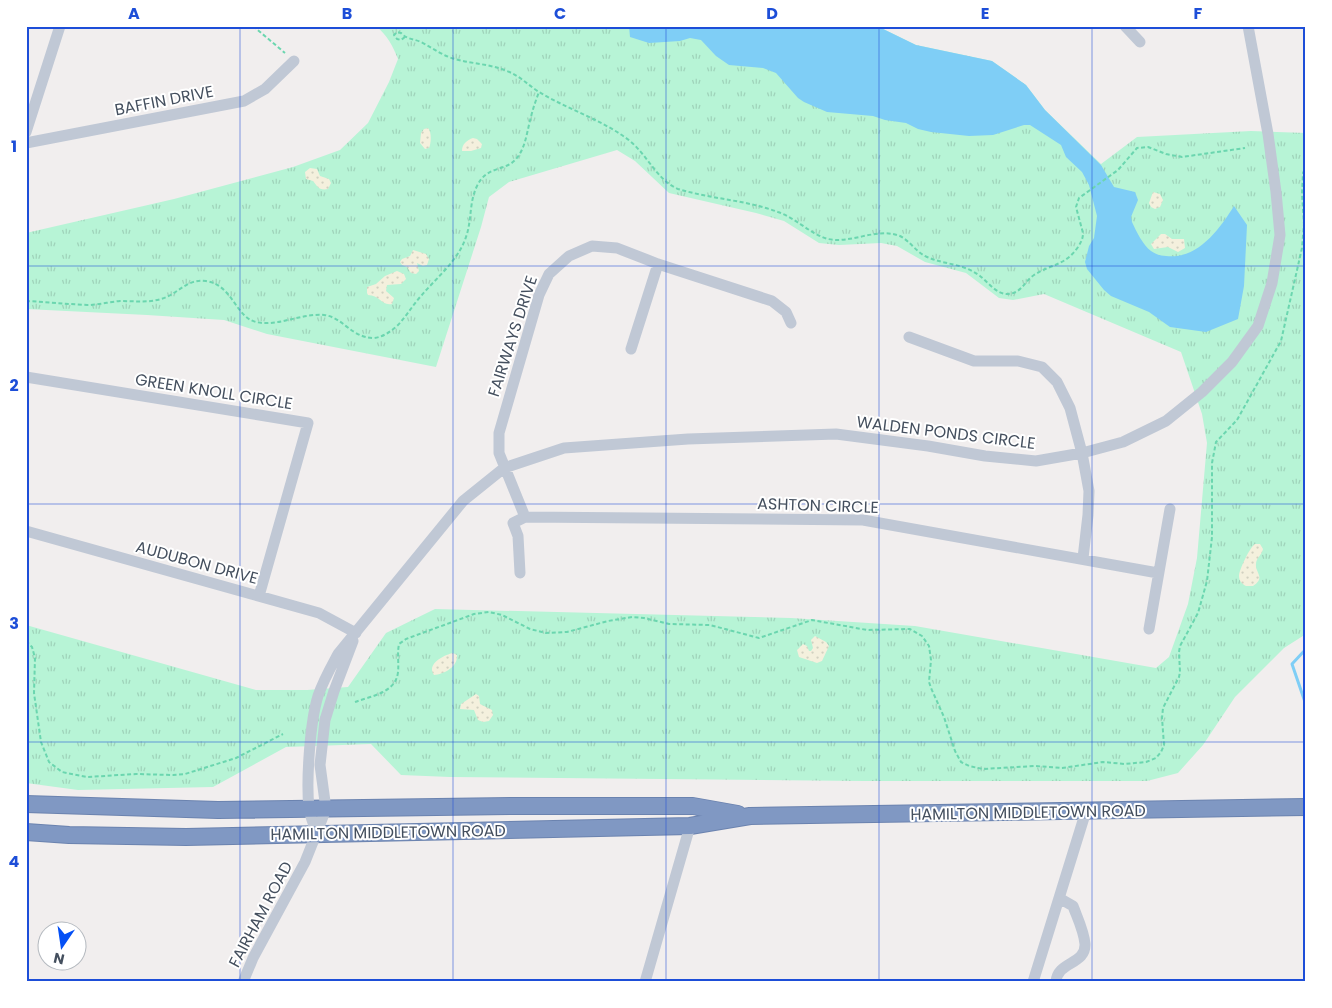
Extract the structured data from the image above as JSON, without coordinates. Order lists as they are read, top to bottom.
{
  "streets": {
    "highway": ["HAMILTON MIDDLETOWN ROAD"],
    "street": [
      "BAFFIN DRIVE",
      "FAIRWAYS DRIVE",
      "GREEN KNOLL CIRCLE",
      "WALDEN PONDS CIRCLE",
      "ASHTON CIRCLE",
      "AUDUBON DRIVE",
      "FAIRHAM ROAD"
    ]
  },
  "crossings": [
    ["FAIRWAYS DRIVE", "WALDEN PONDS CIRCLE"],
    ["GREEN KNOLL CIRCLE", "AUDUBON DRIVE"],
    ["WALDEN PONDS CIRCLE", "AUDUBON DRIVE"],
    ["WALDEN PONDS CIRCLE", "HAMILTON MIDDLETOWN ROAD"],
    ["WALDEN PONDS CIRCLE", "FAIRHAM ROAD"],
    ["HAMILTON MIDDLETOWN ROAD", "FAIRHAM ROAD"]
  ],
  "north": "bottom",
  "grid": {
    "columns": [
      "A",
      "B",
      "C",
      "D",
      "E",
      "F"
    ],
    "rows": [
      "1",
      "2",
      "3",
      "4"
    ]
  }
}
